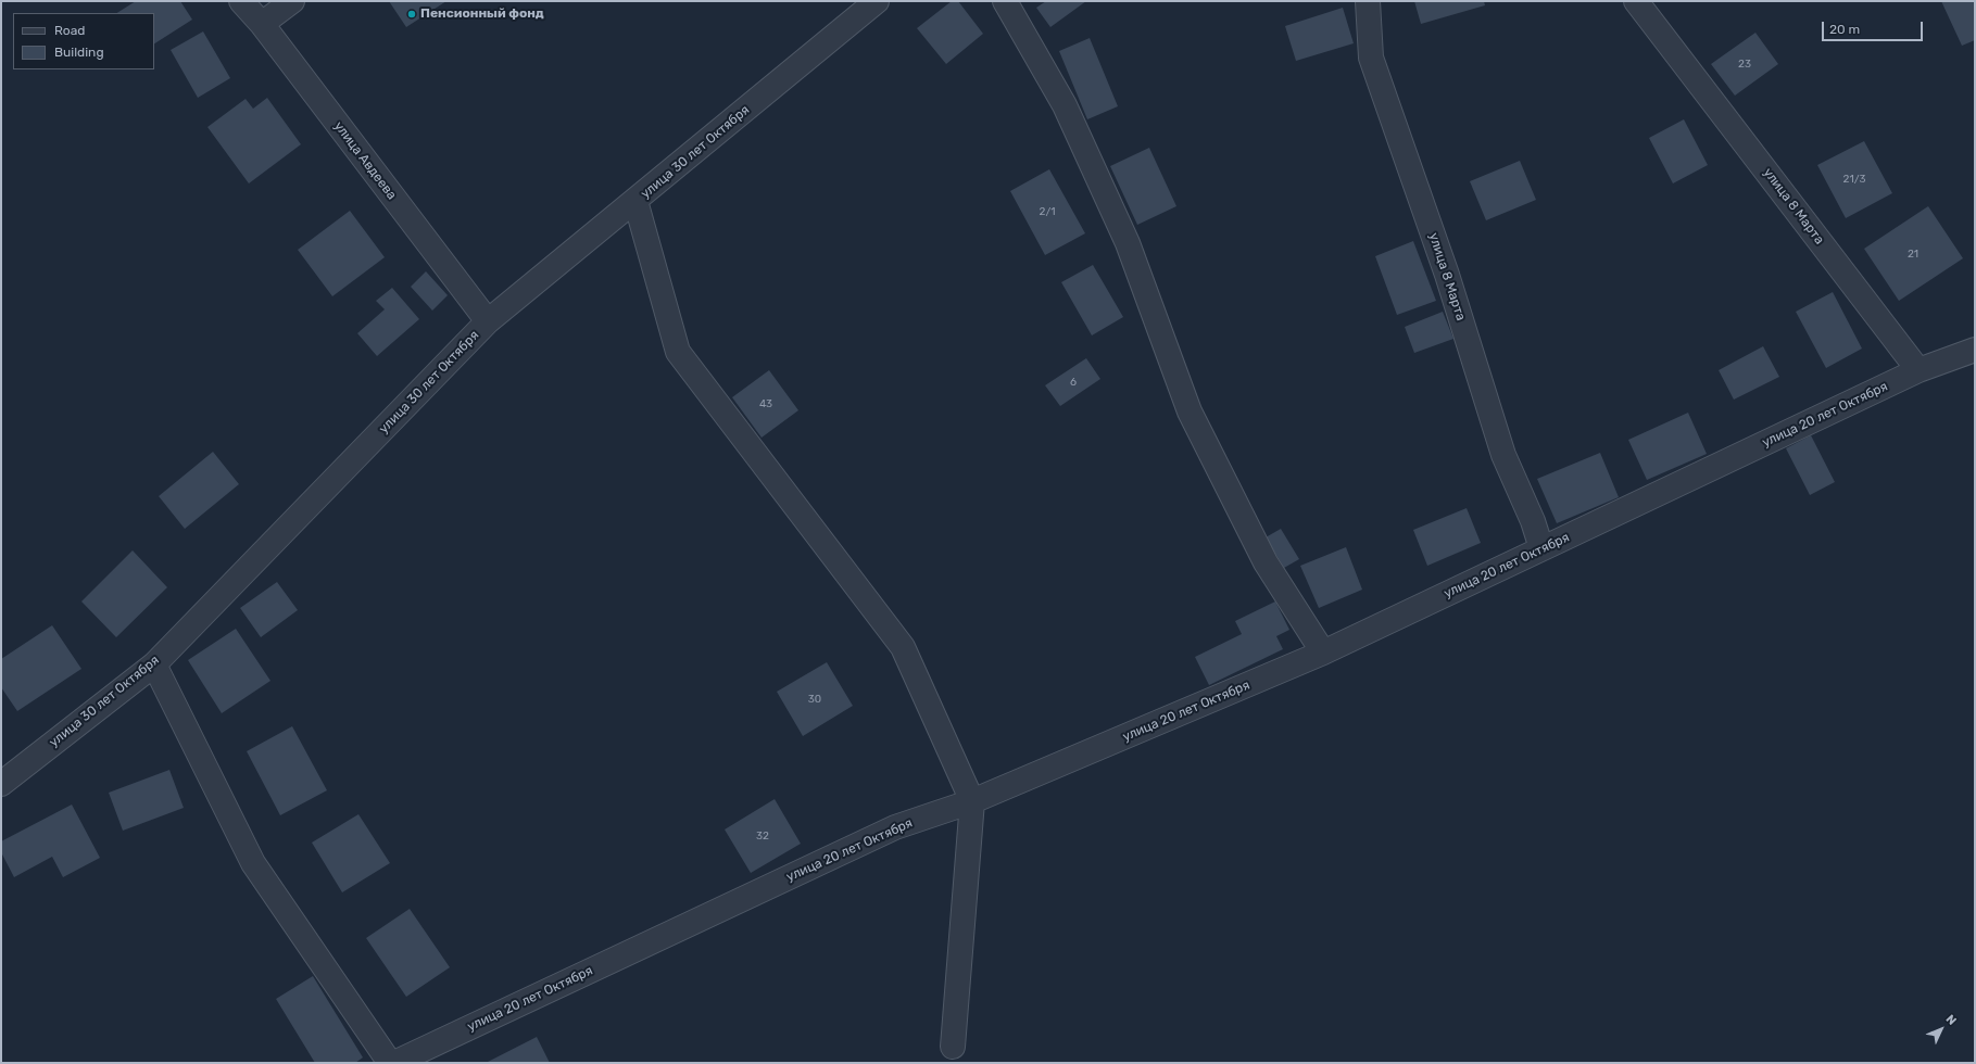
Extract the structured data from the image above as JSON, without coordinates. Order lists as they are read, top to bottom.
{
  "streets": {
    "street": [
      "улица 30 лет Октября",
      "улица Авдеева",
      "улица 8 Марта",
      "улица 20 лет Октября"
    ]
  },
  "crossings": [
    ["улица 30 лет Октября", "улица Авдеева"],
    ["улица 8 Марта", "улица 20 лет Октября"]
  ],
  "places": ["Пенсионный фонд"],
  "house_numbers": [
    "23",
    "21/3",
    "2/1",
    "21",
    "6",
    "43",
    "30",
    "32"
  ],
  "legend": ["Road", "Building"],
  "scale_bar": "20 m",
  "north": "top right"
}
